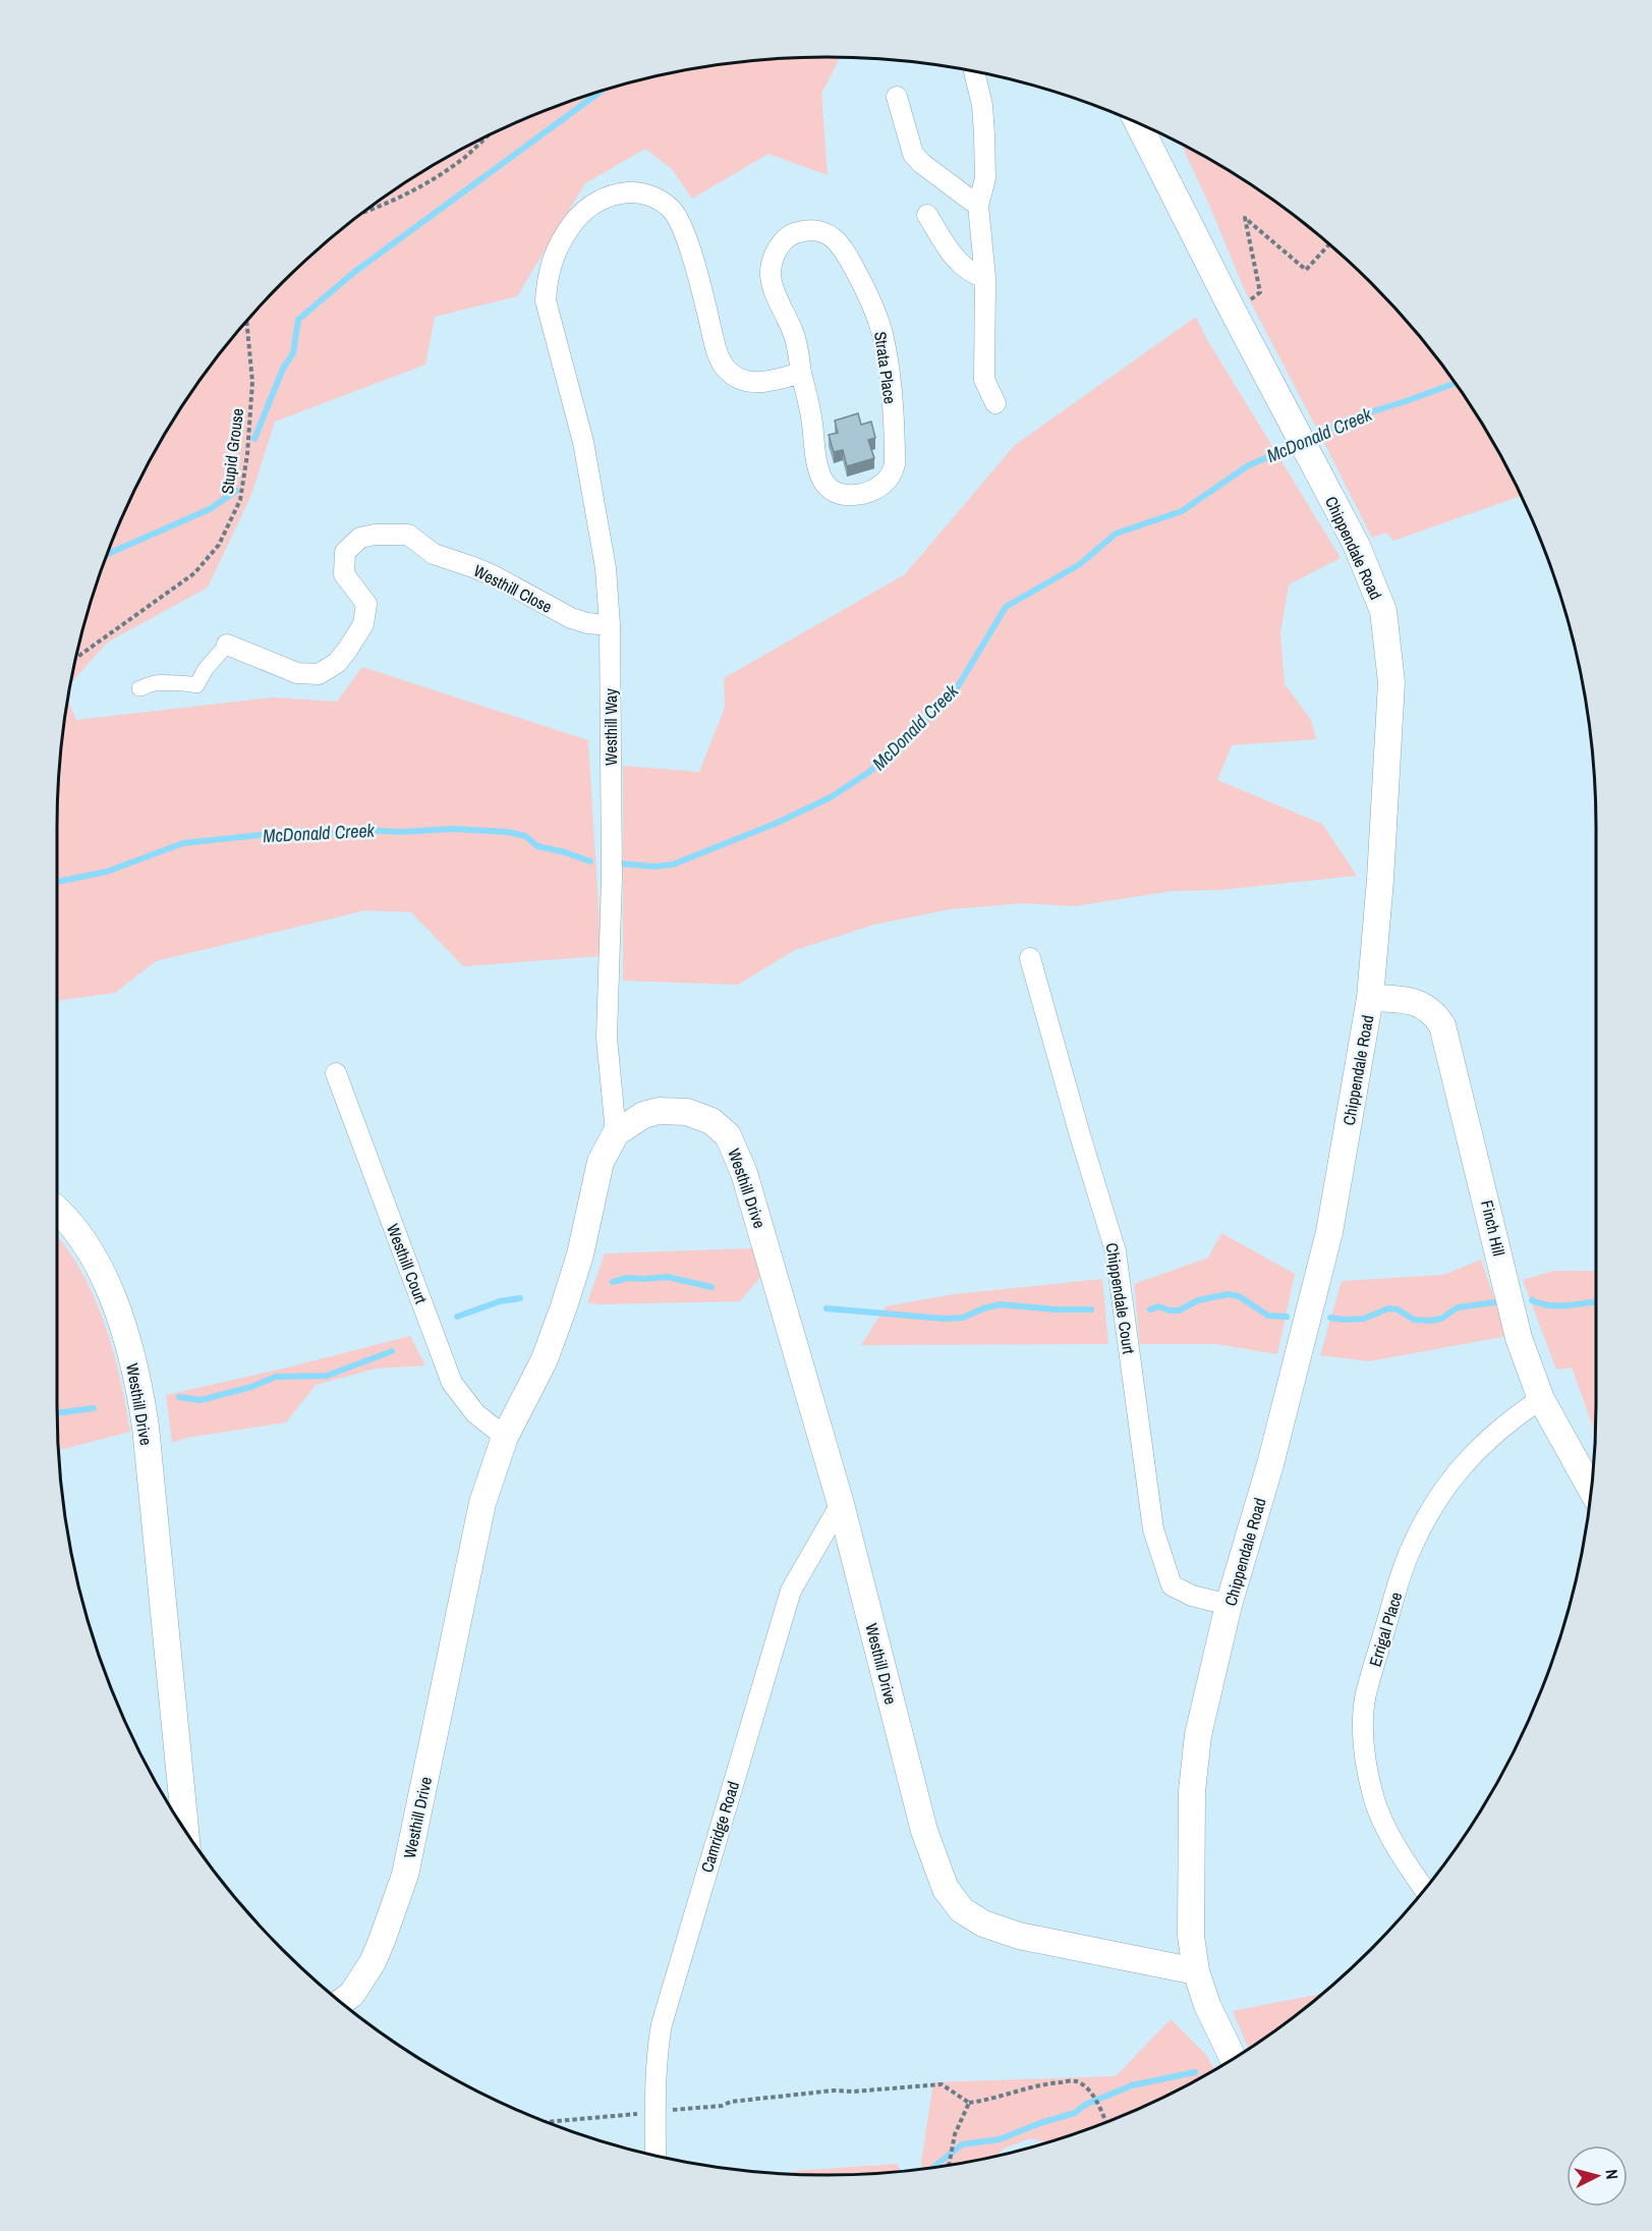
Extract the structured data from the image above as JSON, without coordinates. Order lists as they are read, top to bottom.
{
  "streets": {
    "street": [
      "Strata Place",
      "Chippendale Road",
      "Westhill Close",
      "Westhill Way",
      "Westhill Drive",
      "Finch Hill",
      "Westhill Court",
      "Chippendale Court",
      "Errigal Place",
      "Camridge Road"
    ],
    "path": ["Stupid Grouse"]
  },
  "crossings": [
    ["Strata Place", "Westhill Way"],
    ["Chippendale Road", "Westhill Drive"],
    ["Chippendale Road", "Finch Hill"],
    ["Chippendale Road", "Chippendale Court"],
    ["Westhill Close", "Westhill Way"],
    ["Westhill Way", "Westhill Drive"],
    ["Westhill Drive", "Westhill Court"],
    ["Westhill Drive", "Camridge Road"],
    ["Finch Hill", "Errigal Place"]
  ],
  "water": ["McDonald Creek"],
  "north": "right"
}
